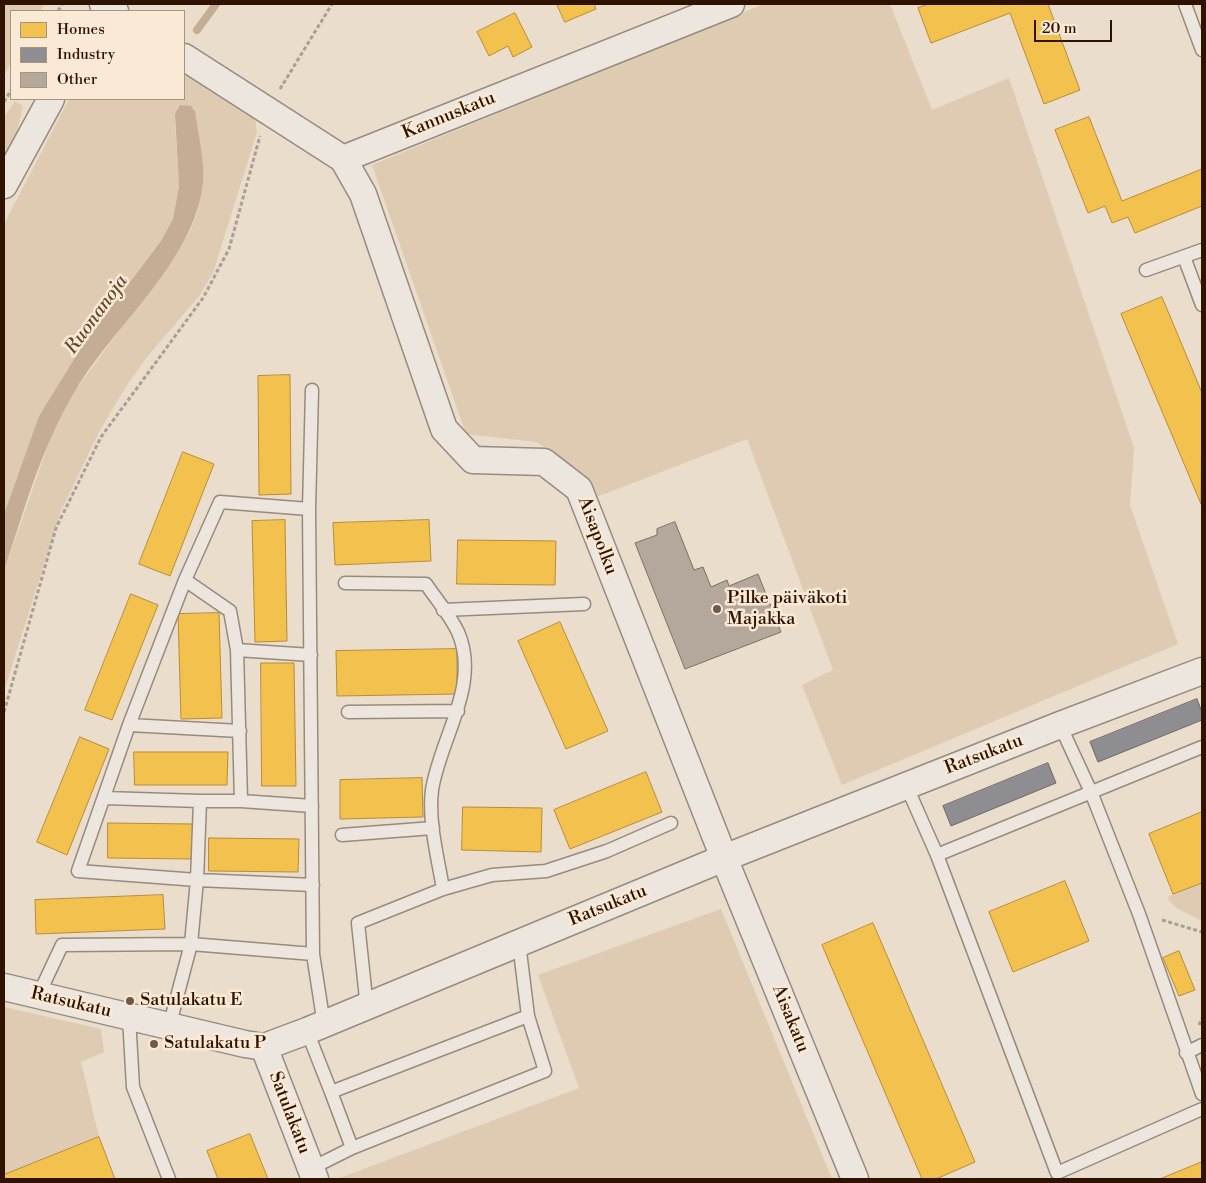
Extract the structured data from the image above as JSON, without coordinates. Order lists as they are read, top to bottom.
{
  "streets": {
    "street": [
      "Kannuskatu",
      "Aisapolku",
      "Ratsukatu",
      "Aisakatu",
      "Satulakatu"
    ]
  },
  "crossings": [
    ["Kannuskatu", "Aisapolku"],
    ["Aisapolku", "Ratsukatu"],
    ["Aisapolku", "Aisakatu"],
    ["Ratsukatu", "Aisakatu"],
    ["Ratsukatu", "Satulakatu"]
  ],
  "water": ["Ruonanoja"],
  "places": ["Pilke päiväkoti Majakka", "Satulakatu E", "Satulakatu P"],
  "legend": ["Homes", "Industry", "Other"],
  "scale_bar": "20 m"
}
